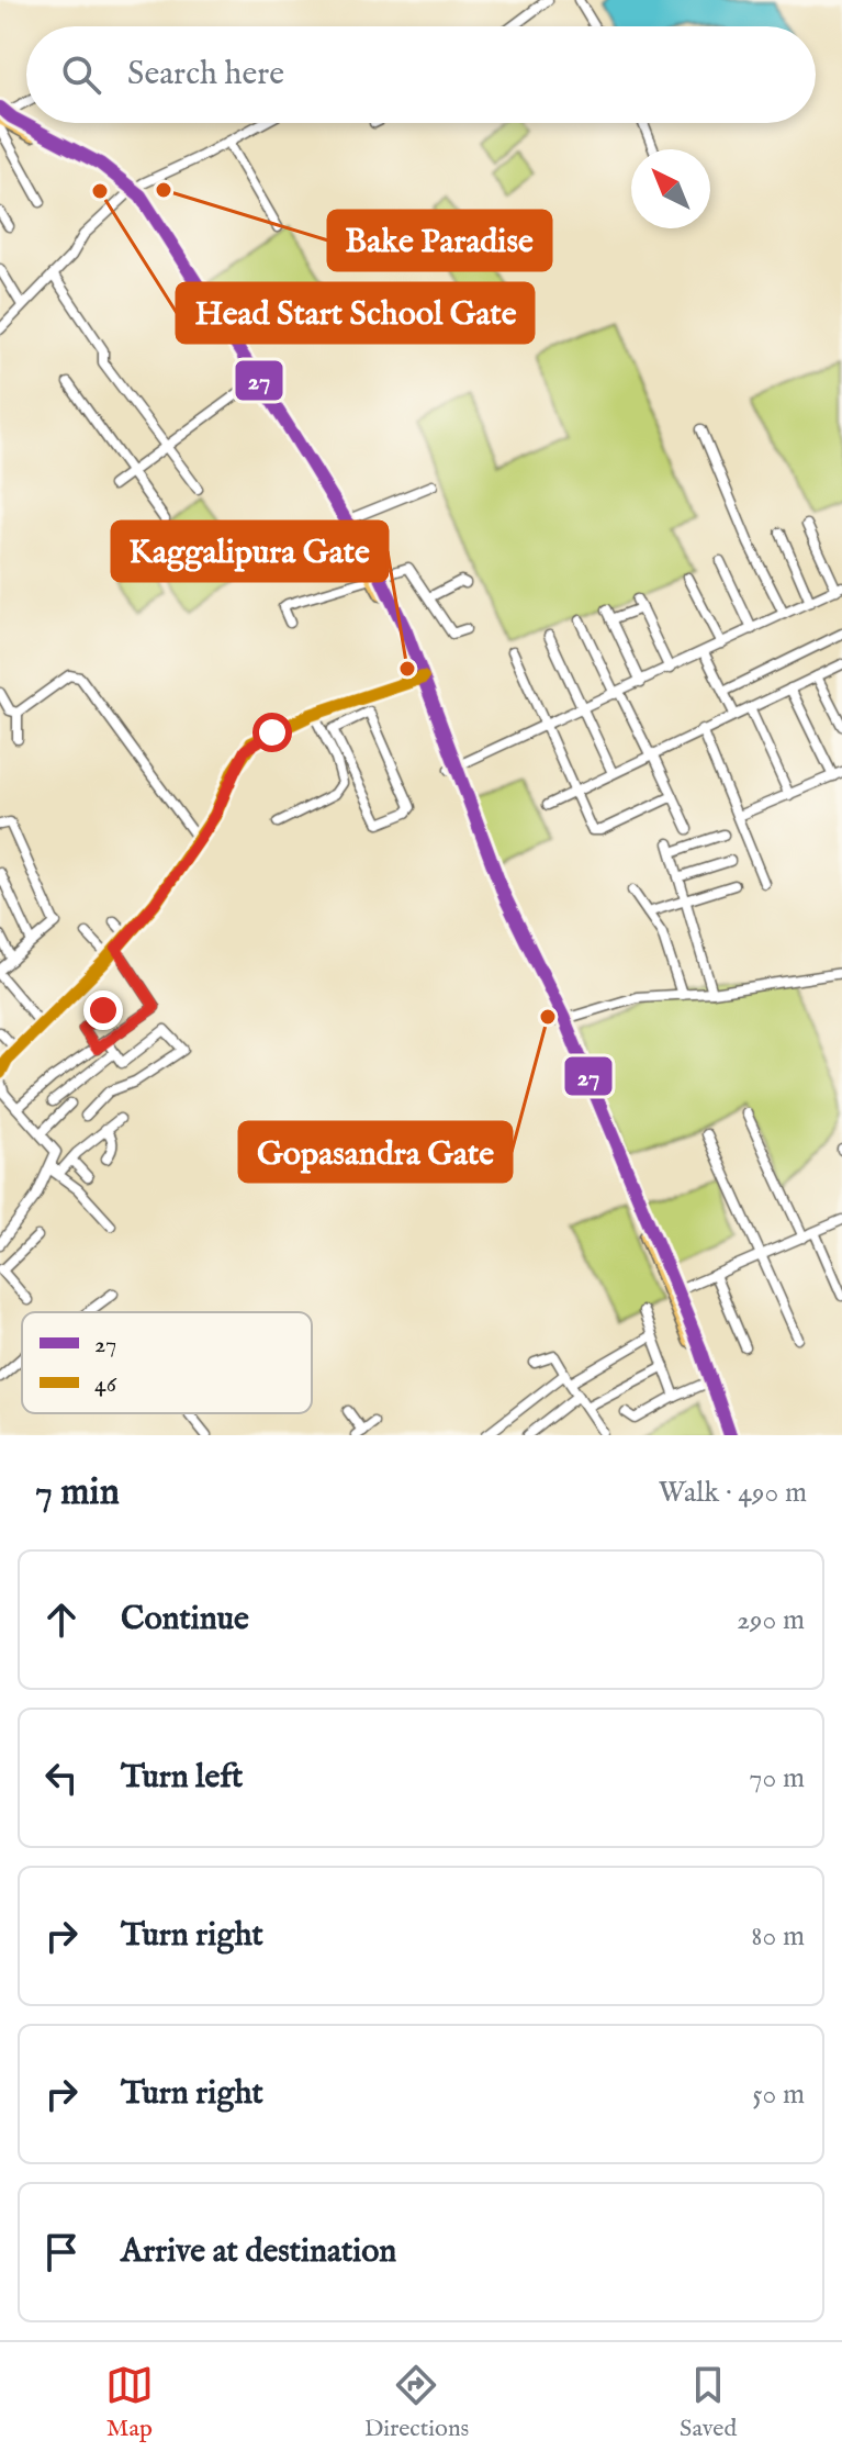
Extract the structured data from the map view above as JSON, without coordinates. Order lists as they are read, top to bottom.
{
  "places": [
    "Bake Paradise",
    "Head Start School Gate",
    "Kaggalipura Gate",
    "Gopasandra Gate"
  ],
  "lines": ["transit line 27", "transit line 46"],
  "legend": ["27", "46"],
  "north": "top left",
  "page": {
    "search": "Search here",
    "heading": ["7 min", "Walk · 490 m"],
    "list": [
      ["Continue", "290 m"],
      ["Turn left", "70 m"],
      ["Turn right", "80 m"],
      ["Turn right", "50 m"],
      "Arrive at destination"
    ],
    "nav": ["Map", "Directions", "Saved"]
  }
}
